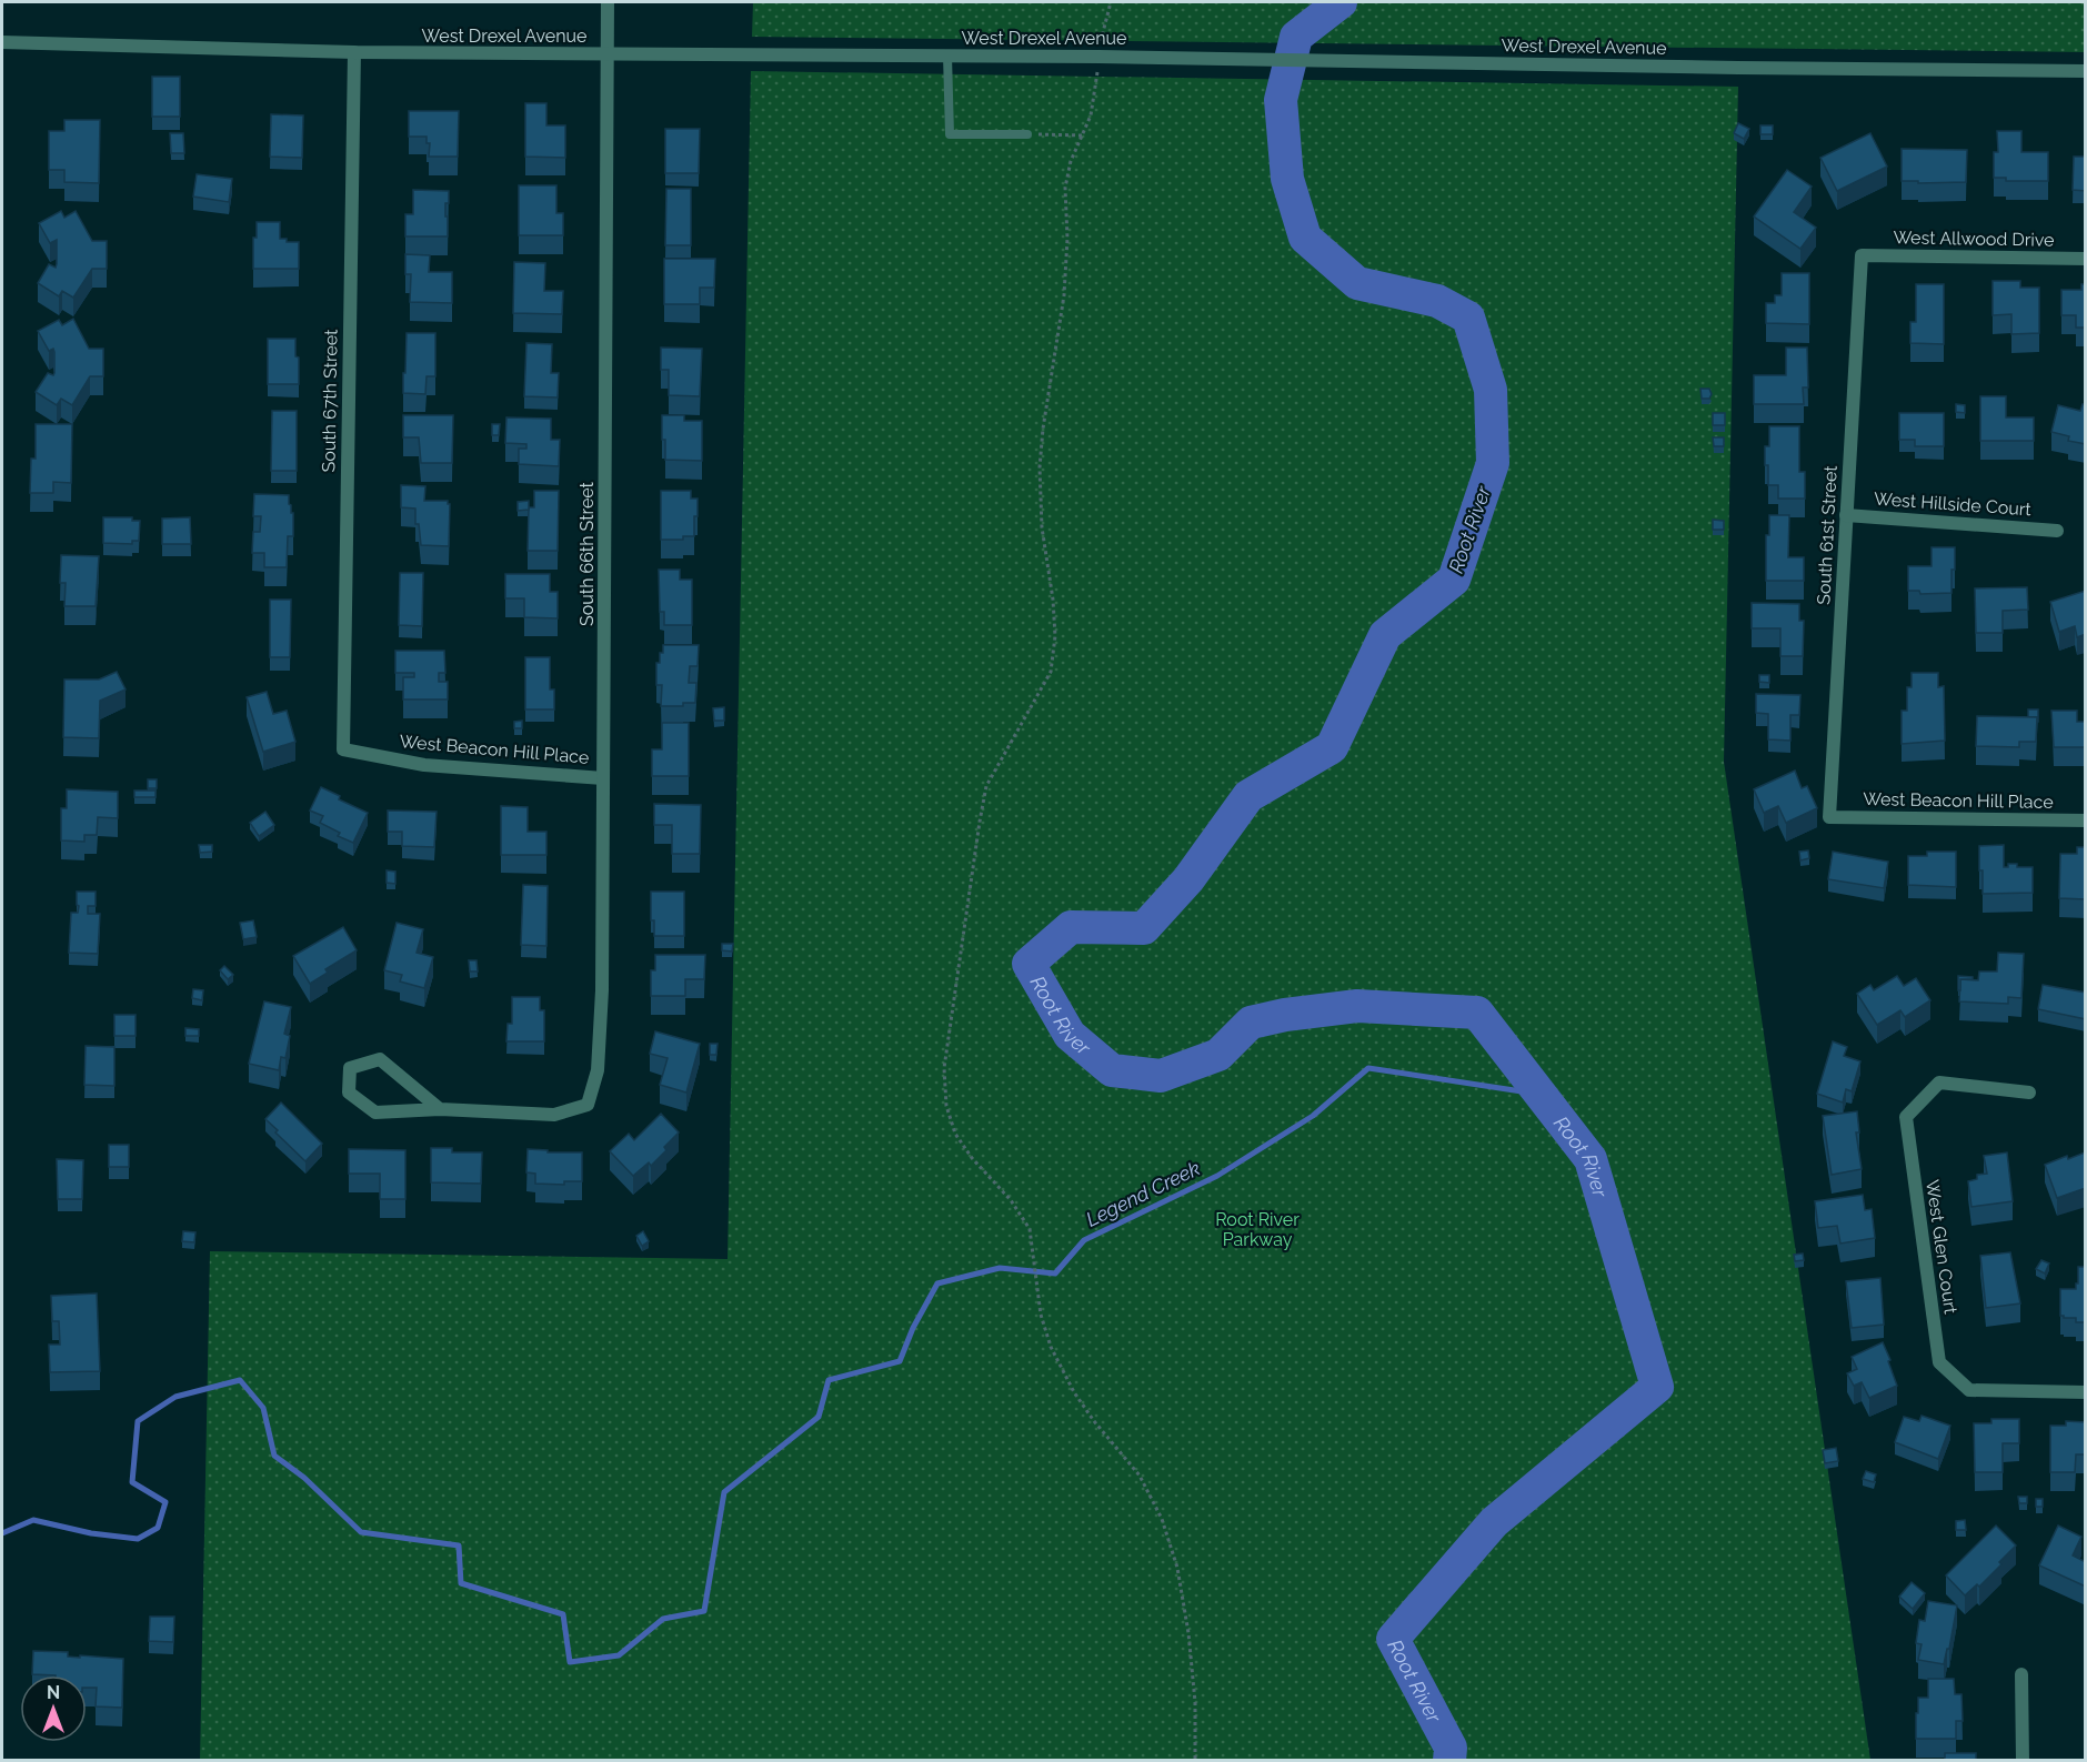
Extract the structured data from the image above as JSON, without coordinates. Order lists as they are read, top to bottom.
{
  "streets": {
    "street": [
      "West Drexel Avenue",
      "West Allwood Drive",
      "South 67th Street",
      "West Hillside Court",
      "South 61st Street",
      "South 66th Street",
      "West Beacon Hill Place",
      "West Glen Court"
    ]
  },
  "crossings": [
    ["West Drexel Avenue", "South 67th Street"],
    ["West Drexel Avenue", "South 66th Street"],
    ["West Allwood Drive", "South 61st Street"],
    ["South 67th Street", "West Beacon Hill Place"],
    ["West Hillside Court", "South 61st Street"],
    ["South 61st Street", "West Beacon Hill Place"],
    ["South 66th Street", "West Beacon Hill Place"]
  ],
  "water": ["Root River", "Legend Creek"],
  "parks": ["Root River Parkway"],
  "north": "top"
}
